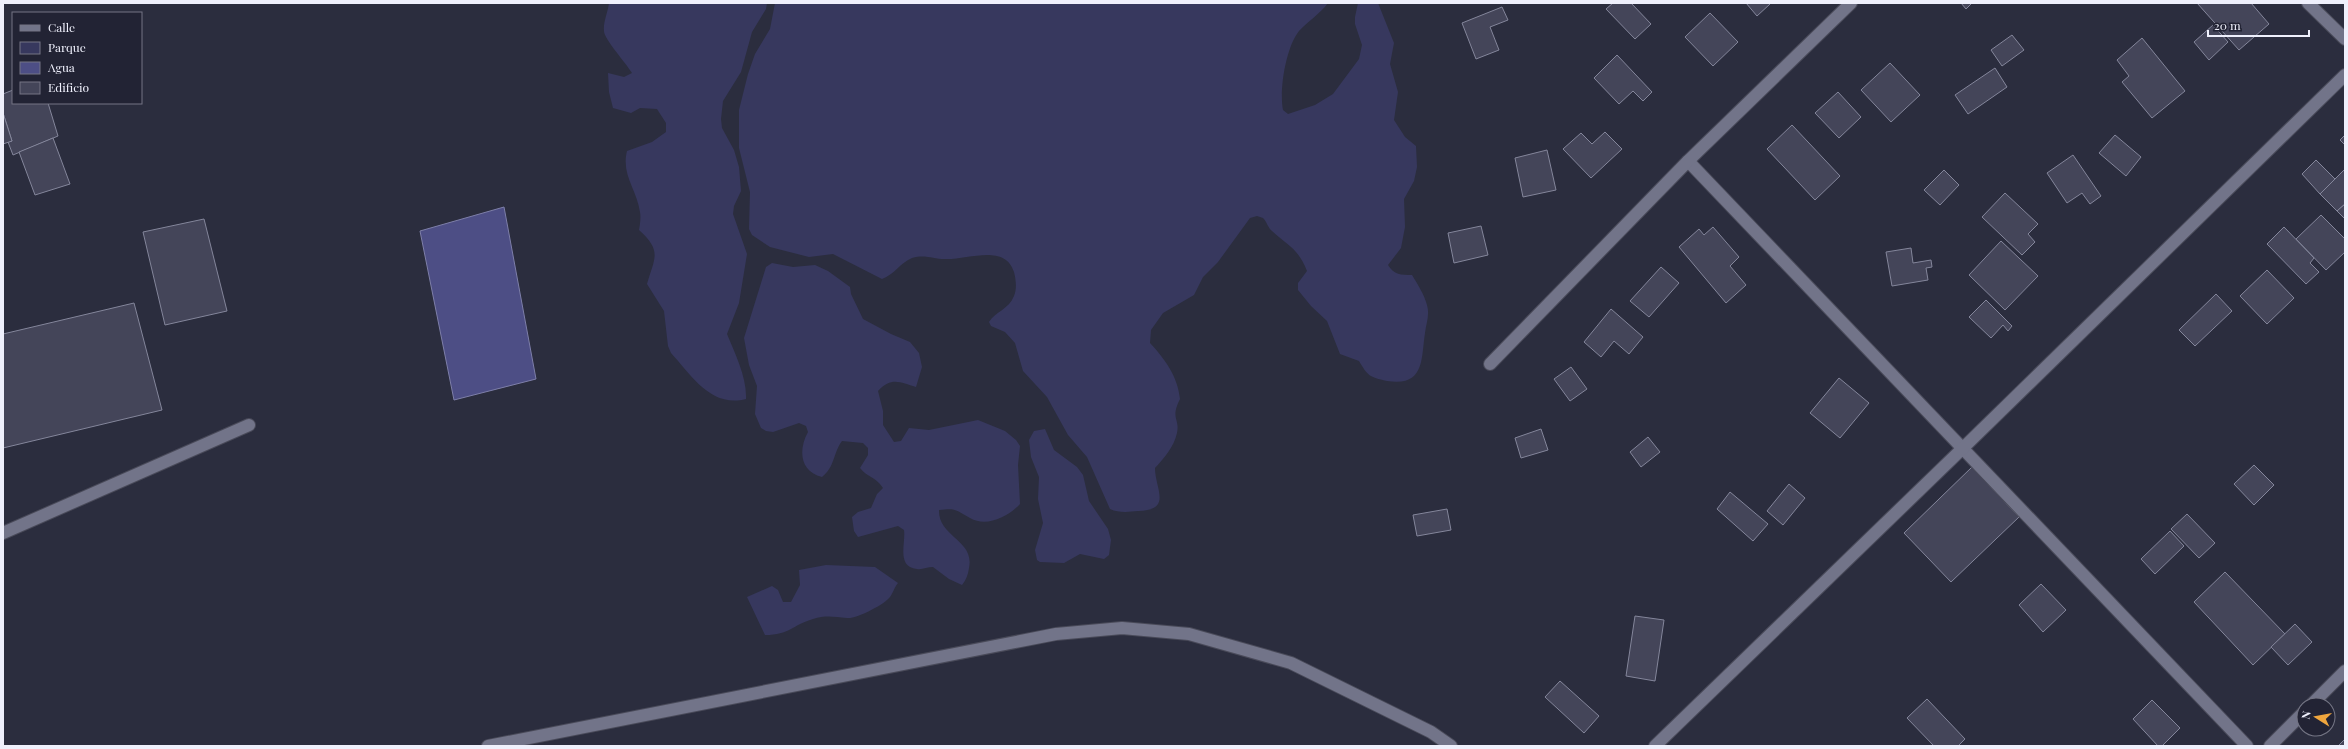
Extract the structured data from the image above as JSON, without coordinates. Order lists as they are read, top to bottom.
{
  "legend": [
    "Calle",
    "Parque",
    "Agua",
    "Edificio"
  ],
  "scale_bar": "20 m",
  "north": "left"
}
